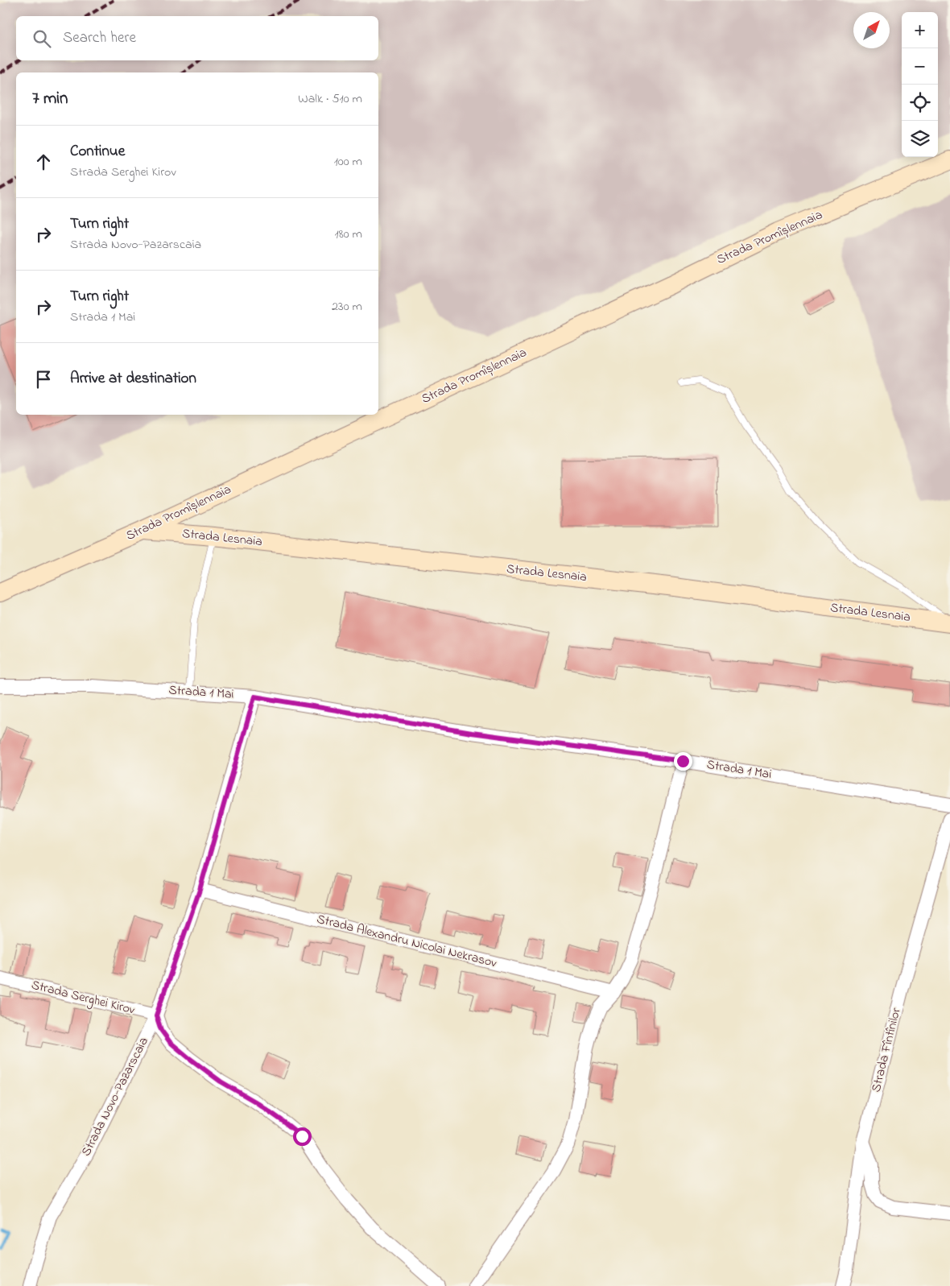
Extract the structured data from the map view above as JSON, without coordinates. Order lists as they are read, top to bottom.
{
  "streets": {
    "street": [
      "Strada Promîșlennaia",
      "Strada Lesnaia",
      "Strada 1 Mai",
      "Strada Alexandru Nicolai Nekrasov",
      "Strada Serghei Kirov",
      "Strada Fîntînilor",
      "Strada Novo-Pazarscaia"
    ]
  },
  "crossings": [
    ["Strada Promîșlennaia", "Strada Lesnaia"],
    ["Strada 1 Mai", "Strada Novo-Pazarscaia"],
    ["Strada Alexandru Nicolai Nekrasov", "Strada Novo-Pazarscaia"],
    ["Strada Serghei Kirov", "Strada Novo-Pazarscaia"]
  ],
  "north": "top right",
  "page": {
    "map_buttons": ["+", "−"],
    "search": "Search here",
    "heading": ["7 min", "Walk · 510 m"],
    "list": [
      ["Continue", "Strada Serghei Kirov", "100 m"],
      ["Turn right", "Strada Novo-Pazarscaia", "180 m"],
      ["Turn right", "Strada 1 Mai", "230 m"],
      "Arrive at destination"
    ]
  }
}
